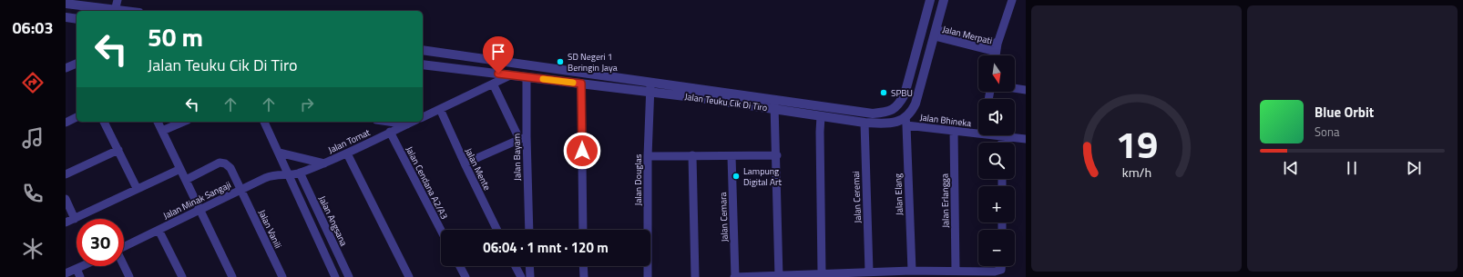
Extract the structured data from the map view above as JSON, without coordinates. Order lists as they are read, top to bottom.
{
  "streets": {
    "street": [
      "Jalan Merpati",
      "Jalan Teuku Cik Di Tiro",
      "Jalan Bhineka",
      "Jalan Tomat",
      "Jalan Bayam",
      "Jalan Mente",
      "Jalan Douglas",
      "Jalan Cendana A2/A3",
      "Jalan Elang",
      "Jalan Ceremai",
      "Jalan Minak Sangaji",
      "Jalan Erlangga",
      "Jalan Cemara",
      "Jalan Angsana",
      "Jalan Vanili"
    ]
  },
  "crossings": [
    ["Jalan Teuku Cik Di Tiro", "Jalan Bhineka"],
    ["Jalan Teuku Cik Di Tiro", "Jalan Bayam"],
    ["Jalan Teuku Cik Di Tiro", "Jalan Douglas"],
    ["Jalan Teuku Cik Di Tiro", "Jalan Elang"],
    ["Jalan Teuku Cik Di Tiro", "Jalan Ceremai"],
    ["Jalan Bhineka", "Jalan Elang"],
    ["Jalan Bhineka", "Jalan Erlangga"],
    ["Jalan Tomat", "Jalan Cendana A2/A3"],
    ["Jalan Tomat", "Jalan Minak Sangaji"],
    ["Jalan Tomat", "Jalan Angsana"],
    ["Jalan Minak Sangaji", "Jalan Vanili"]
  ],
  "places": ["SD Negeri 1 Beringin Jaya", "SPBU", "Lampung Digital Art"],
  "north": "bottom",
  "page": {
    "tabs": "06:03",
    "turn": ["50 m", "Jalan Teuku Cik Di Tiro"],
    "map_buttons": ["+", "−"],
    "song": ["Blue Orbit", "Sona"],
    "limit": "30",
    "trip": "06:04 · 1 mnt · 120 m",
    "gauge": ["19", "km/h"]
  }
}
